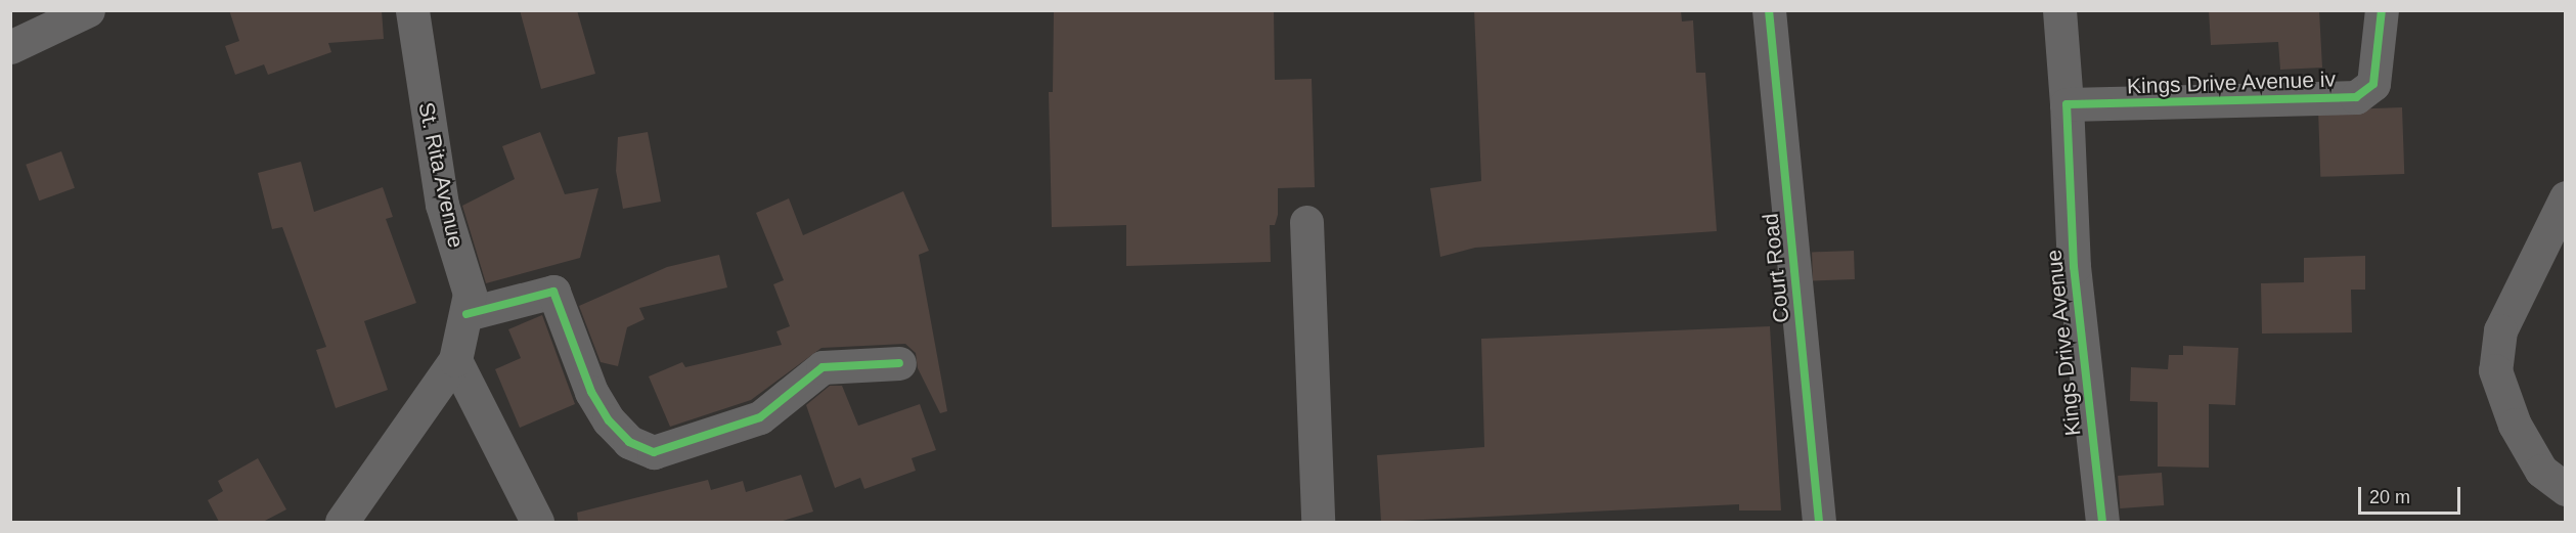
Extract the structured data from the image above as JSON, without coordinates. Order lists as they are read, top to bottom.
{
  "streets": {
    "street": [
      "Kings Drive Avenue iv",
      "St. Rita Avenue",
      "Court Road",
      "Kings Drive Avenue"
    ]
  },
  "crossings": [
    ["Kings Drive Avenue iv", "Kings Drive Avenue"]
  ],
  "scale_bar": "20 m"
}
